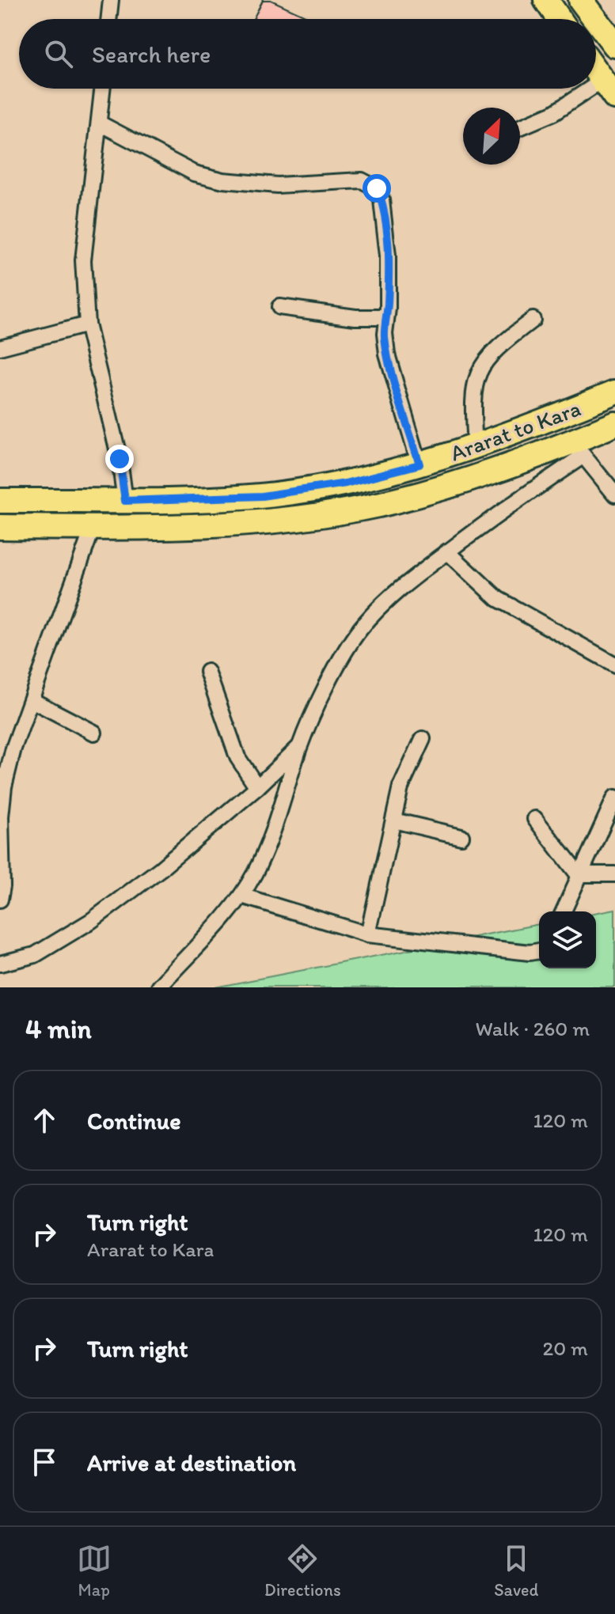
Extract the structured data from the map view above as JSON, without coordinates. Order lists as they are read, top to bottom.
{
  "streets": {
    "main road": ["Ararat to Kara"]
  },
  "north": "top right",
  "page": {
    "search": "Search here",
    "heading": ["4 min", "Walk · 260 m"],
    "list": [
      ["Continue", "120 m"],
      ["Turn right", "Ararat to Kara", "120 m"],
      ["Turn right", "20 m"],
      "Arrive at destination"
    ],
    "nav": ["Map", "Directions", "Saved"]
  }
}
